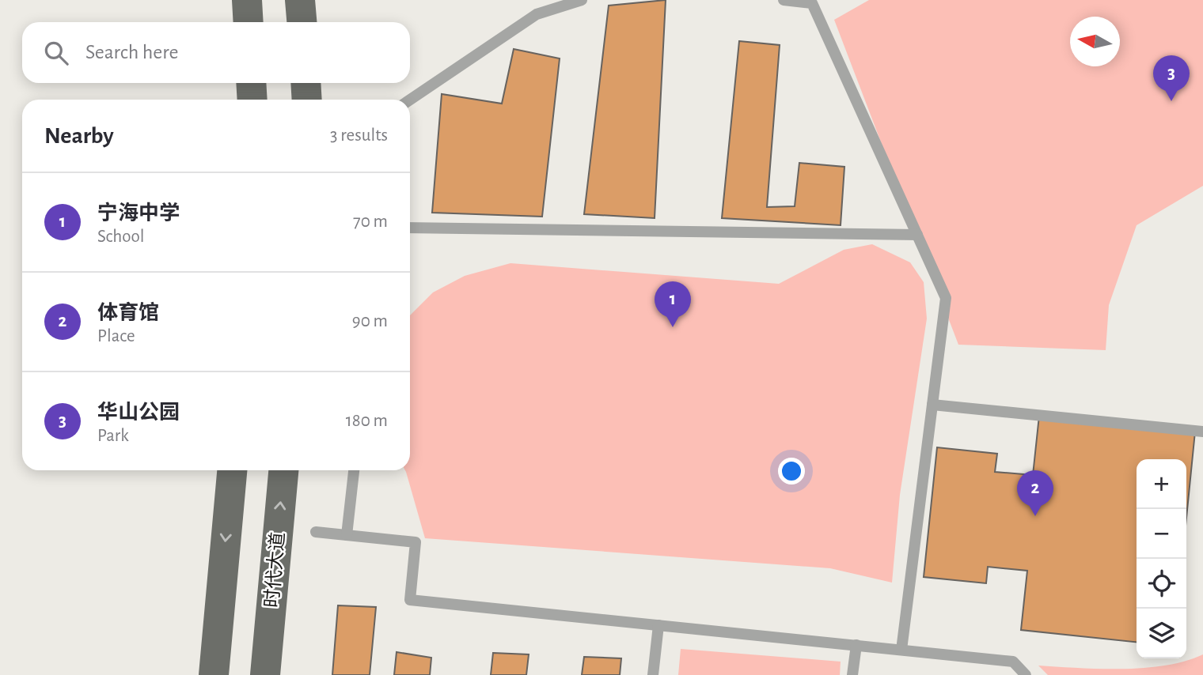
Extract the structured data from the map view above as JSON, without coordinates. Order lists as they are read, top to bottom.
{
  "streets": {
    "main road": ["时代大道"]
  },
  "north": "left",
  "page": {
    "search": "Search here",
    "pins": ["3", "1", "2"],
    "heading": ["Nearby", "3 results"],
    "list": [
      {
        "mark": "1",
        "name": "宁海中学",
        "note": "School",
        "value": "70 m"
      },
      {
        "mark": "2",
        "name": "体育馆",
        "note": "Place",
        "value": "90 m"
      },
      {
        "mark": "3",
        "name": "华山公园",
        "note": "Park",
        "value": "180 m"
      }
    ],
    "map_buttons": ["+", "−"]
  }
}
